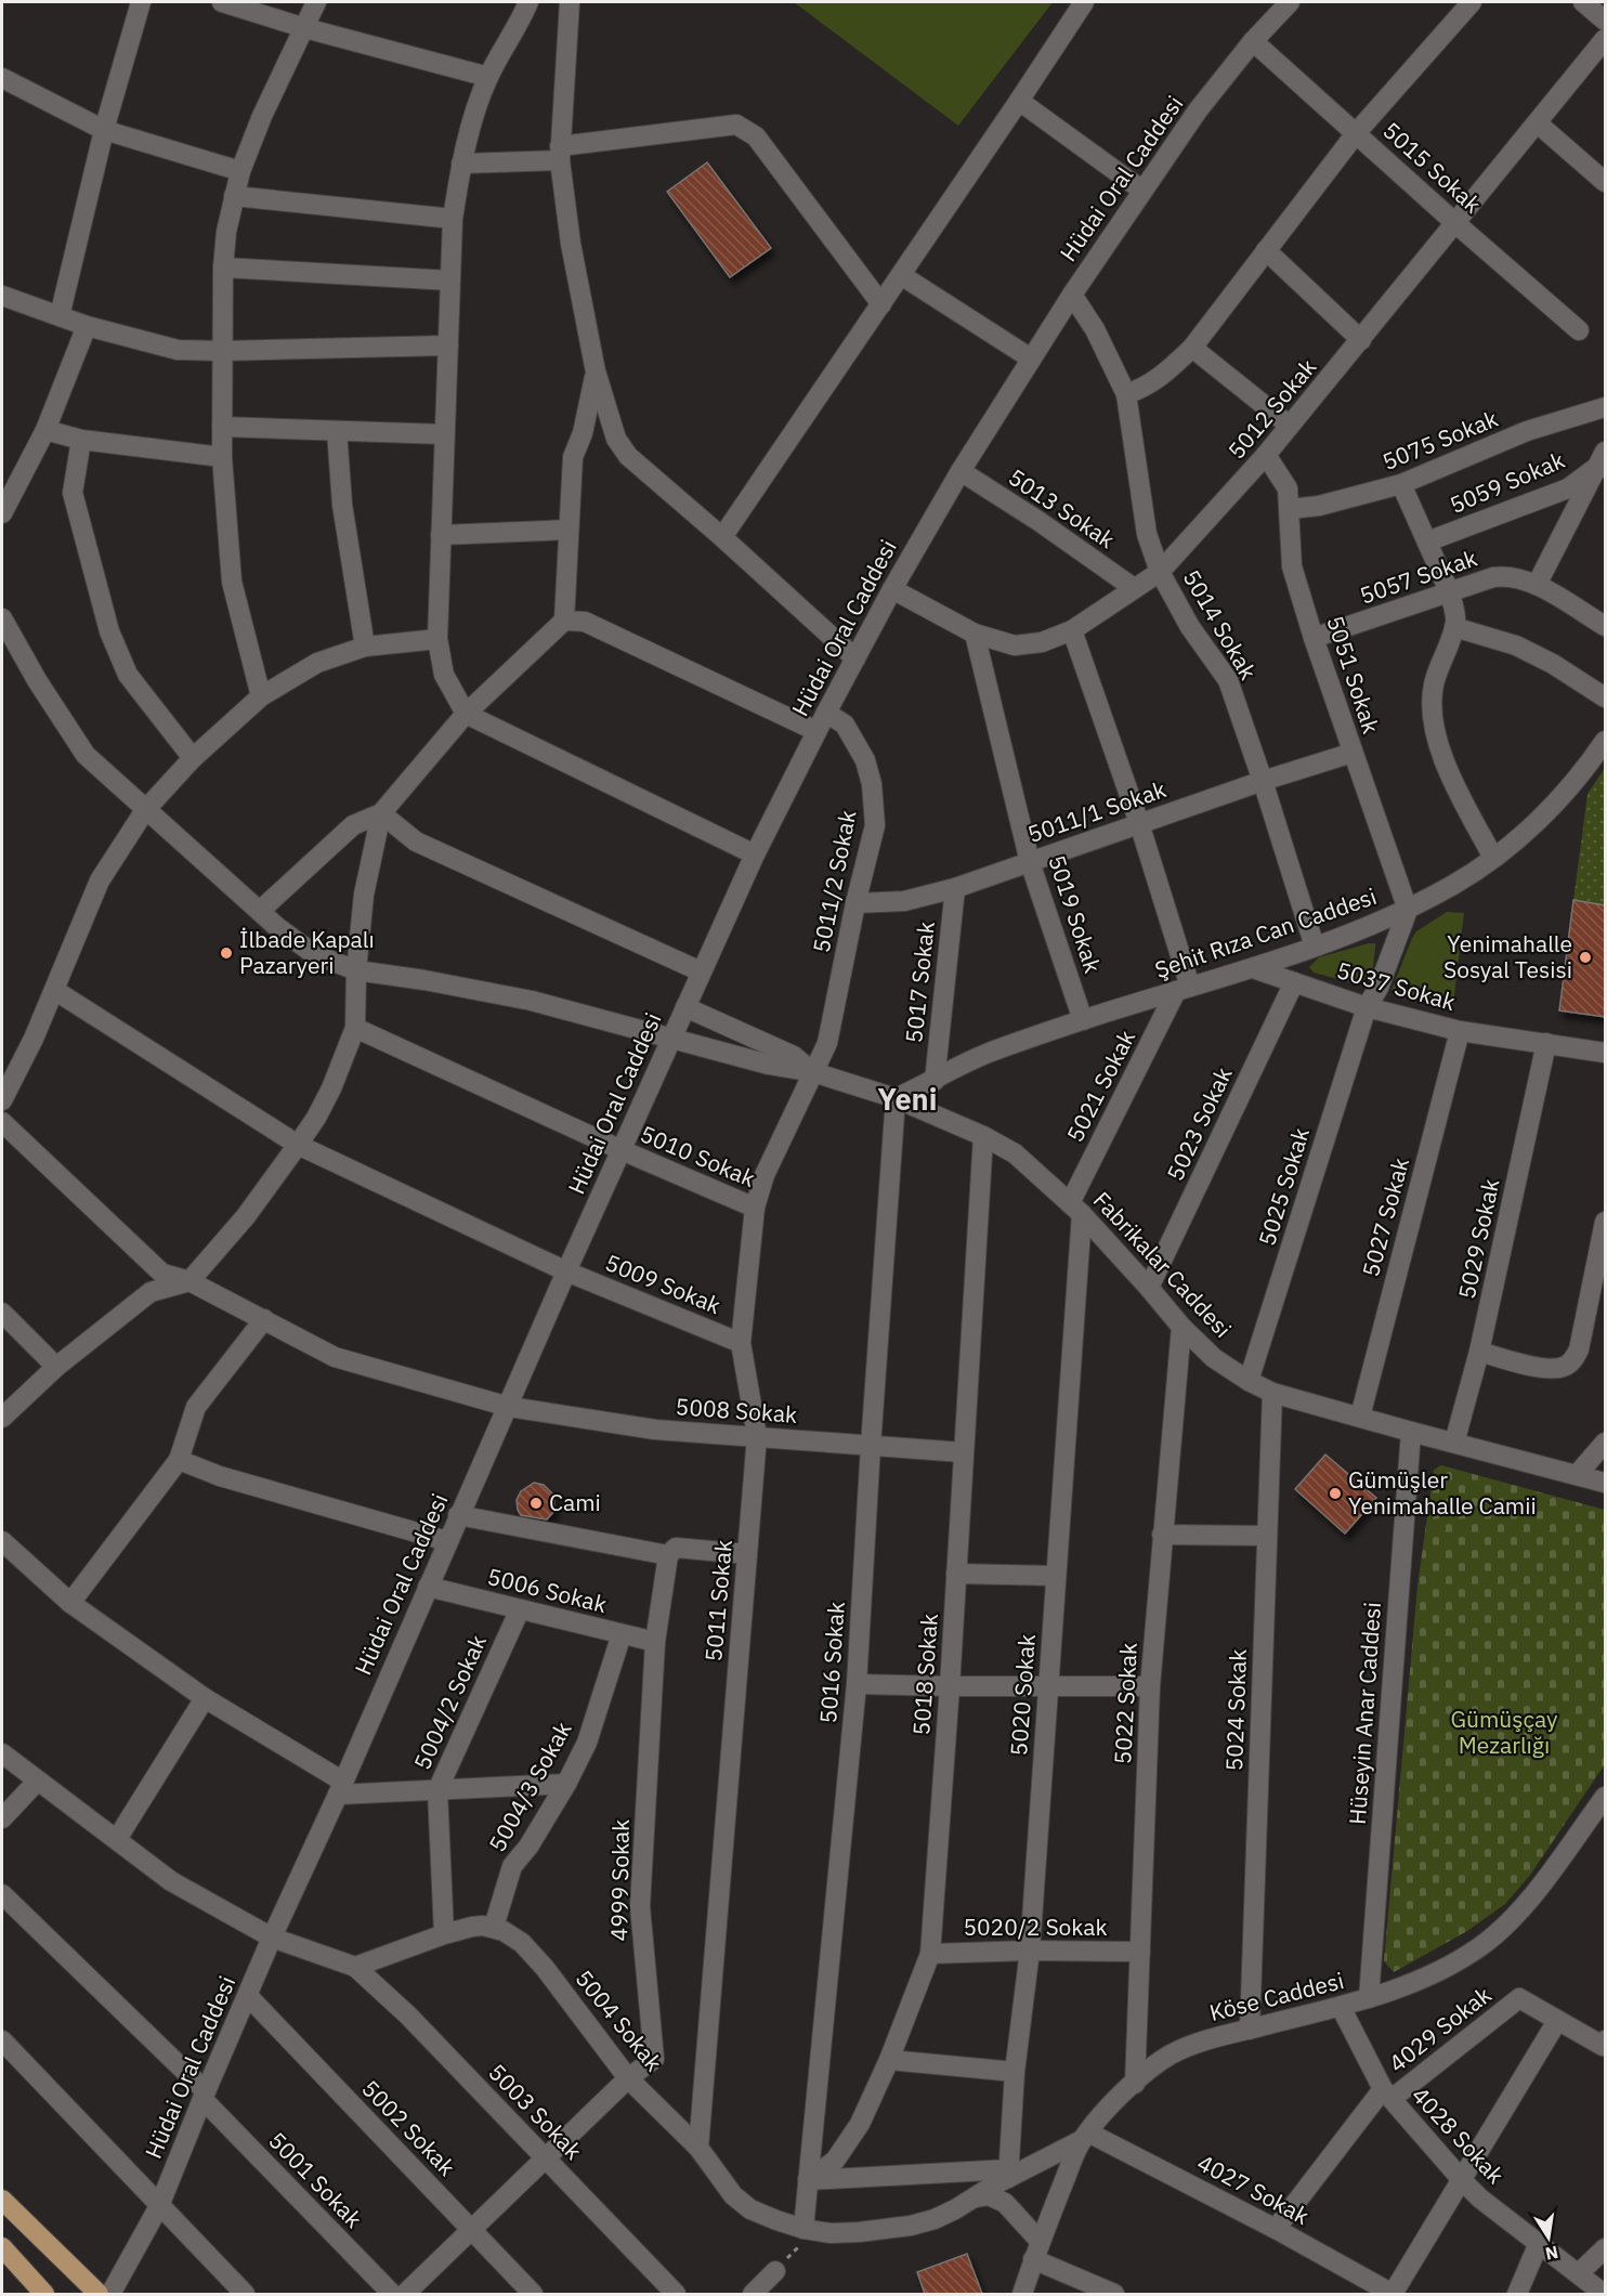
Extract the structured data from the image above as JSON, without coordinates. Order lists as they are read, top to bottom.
{
  "streets": {
    "street": [
      "5015 Sokak",
      "Hüdai Oral Caddesi",
      "5012 Sokak",
      "5075 Sokak",
      "5059 Sokak",
      "5013 Sokak",
      "5057 Sokak",
      "5014 Sokak",
      "5051 Sokak",
      "5011/1 Sokak",
      "5011/2 Sokak",
      "5019 Sokak",
      "Şehit Rıza Can Caddesi",
      "5017 Sokak",
      "5037 Sokak",
      "5021 Sokak",
      "5023 Sokak",
      "5010 Sokak",
      "5025 Sokak",
      "5027 Sokak",
      "5029 Sokak",
      "Fabrikalar Caddesi",
      "5009 Sokak",
      "5008 Sokak",
      "5006 Sokak",
      "5011 Sokak",
      "5016 Sokak",
      "5018 Sokak",
      "5020 Sokak",
      "5004/2 Sokak",
      "5022 Sokak",
      "5024 Sokak",
      "Hüseyin Anar Caddesi",
      "5004/3 Sokak",
      "4999 Sokak",
      "5020/2 Sokak",
      "Köse Caddesi",
      "5004 Sokak",
      "4029 Sokak",
      "5003 Sokak",
      "5002 Sokak",
      "4028 Sokak",
      "5001 Sokak",
      "4027 Sokak"
    ]
  },
  "crossings": [
    ["5015 Sokak", "Hüdai Oral Caddesi"],
    ["5015 Sokak", "5012 Sokak"],
    ["Hüdai Oral Caddesi", "5012 Sokak"],
    ["Hüdai Oral Caddesi", "5013 Sokak"],
    ["Hüdai Oral Caddesi", "5014 Sokak"],
    ["Hüdai Oral Caddesi", "5011/2 Sokak"],
    ["Hüdai Oral Caddesi", "5010 Sokak"],
    ["Hüdai Oral Caddesi", "Fabrikalar Caddesi"],
    ["Hüdai Oral Caddesi", "5009 Sokak"],
    ["Hüdai Oral Caddesi", "5008 Sokak"],
    ["Hüdai Oral Caddesi", "5006 Sokak"],
    ["Hüdai Oral Caddesi", "5002 Sokak"],
    ["Hüdai Oral Caddesi", "5001 Sokak"],
    ["5012 Sokak", "5013 Sokak"],
    ["5012 Sokak", "5014 Sokak"],
    ["5012 Sokak", "5051 Sokak"],
    ["5012 Sokak", "5019 Sokak"],
    ["5075 Sokak", "5051 Sokak"],
    ["5057 Sokak", "5051 Sokak"],
    ["5014 Sokak", "5011/1 Sokak"],
    ["5014 Sokak", "Şehit Rıza Can Caddesi"],
    ["5051 Sokak", "5011/1 Sokak"],
    ["5051 Sokak", "Şehit Rıza Can Caddesi"],
    ["5051 Sokak", "5025 Sokak"],
    ["5011/1 Sokak", "5011/2 Sokak"],
    ["5011/1 Sokak", "5019 Sokak"],
    ["5011/1 Sokak", "5017 Sokak"],
    ["5011/2 Sokak", "Fabrikalar Caddesi"],
    ["5011/2 Sokak", "5011 Sokak"],
    ["5019 Sokak", "Şehit Rıza Can Caddesi"],
    ["Şehit Rıza Can Caddesi", "5017 Sokak"],
    ["Şehit Rıza Can Caddesi", "5037 Sokak"],
    ["Şehit Rıza Can Caddesi", "5021 Sokak"],
    ["Şehit Rıza Can Caddesi", "5025 Sokak"],
    ["Şehit Rıza Can Caddesi", "Fabrikalar Caddesi"],
    ["Şehit Rıza Can Caddesi", "5016 Sokak"],
    ["5037 Sokak", "5023 Sokak"],
    ["5037 Sokak", "5025 Sokak"],
    ["5037 Sokak", "5027 Sokak"],
    ["5037 Sokak", "5029 Sokak"],
    ["5021 Sokak", "Fabrikalar Caddesi"],
    ["5021 Sokak", "5020 Sokak"],
    ["5023 Sokak", "Fabrikalar Caddesi"],
    ["5010 Sokak", "5011 Sokak"],
    ["5025 Sokak", "Fabrikalar Caddesi"],
    ["5027 Sokak", "Fabrikalar Caddesi"],
    ["5029 Sokak", "Fabrikalar Caddesi"],
    ["Fabrikalar Caddesi", "5011 Sokak"],
    ["Fabrikalar Caddesi", "5016 Sokak"],
    ["Fabrikalar Caddesi", "5018 Sokak"],
    ["Fabrikalar Caddesi", "5020 Sokak"],
    ["Fabrikalar Caddesi", "5022 Sokak"],
    ["Fabrikalar Caddesi", "5024 Sokak"],
    ["Fabrikalar Caddesi", "Hüseyin Anar Caddesi"],
    ["5009 Sokak", "5011 Sokak"],
    ["5008 Sokak", "5011 Sokak"],
    ["5008 Sokak", "5016 Sokak"],
    ["5008 Sokak", "5018 Sokak"],
    ["5006 Sokak", "5004/2 Sokak"],
    ["5006 Sokak", "5004/3 Sokak"],
    ["5006 Sokak", "4999 Sokak"],
    ["5011 Sokak", "5004 Sokak"],
    ["5016 Sokak", "5018 Sokak"],
    ["5016 Sokak", "5004 Sokak"],
    ["5018 Sokak", "5020/2 Sokak"],
    ["5020 Sokak", "5020/2 Sokak"],
    ["5020 Sokak", "5004 Sokak"],
    ["5022 Sokak", "5020/2 Sokak"],
    ["5022 Sokak", "Köse Caddesi"],
    ["5024 Sokak", "Köse Caddesi"],
    ["Hüseyin Anar Caddesi", "Köse Caddesi"],
    ["5004/3 Sokak", "5004 Sokak"],
    ["4999 Sokak", "5004 Sokak"],
    ["4999 Sokak", "5003 Sokak"],
    ["4999 Sokak", "5002 Sokak"],
    ["Köse Caddesi", "5004 Sokak"],
    ["Köse Caddesi", "4028 Sokak"],
    ["Köse Caddesi", "4027 Sokak"],
    ["5004 Sokak", "4027 Sokak"],
    ["4029 Sokak", "4028 Sokak"],
    ["4029 Sokak", "4027 Sokak"]
  ],
  "districts": ["Yeni"],
  "parks": ["Gümüşçay Mezarlığı"],
  "places": [
    "İlbade Kapalı Pazaryeri",
    "Yenimahalle Sosyal Tesisi",
    "Gümüşler Yenimahalle Camii",
    "Cami"
  ],
  "north": "bottom"
}
